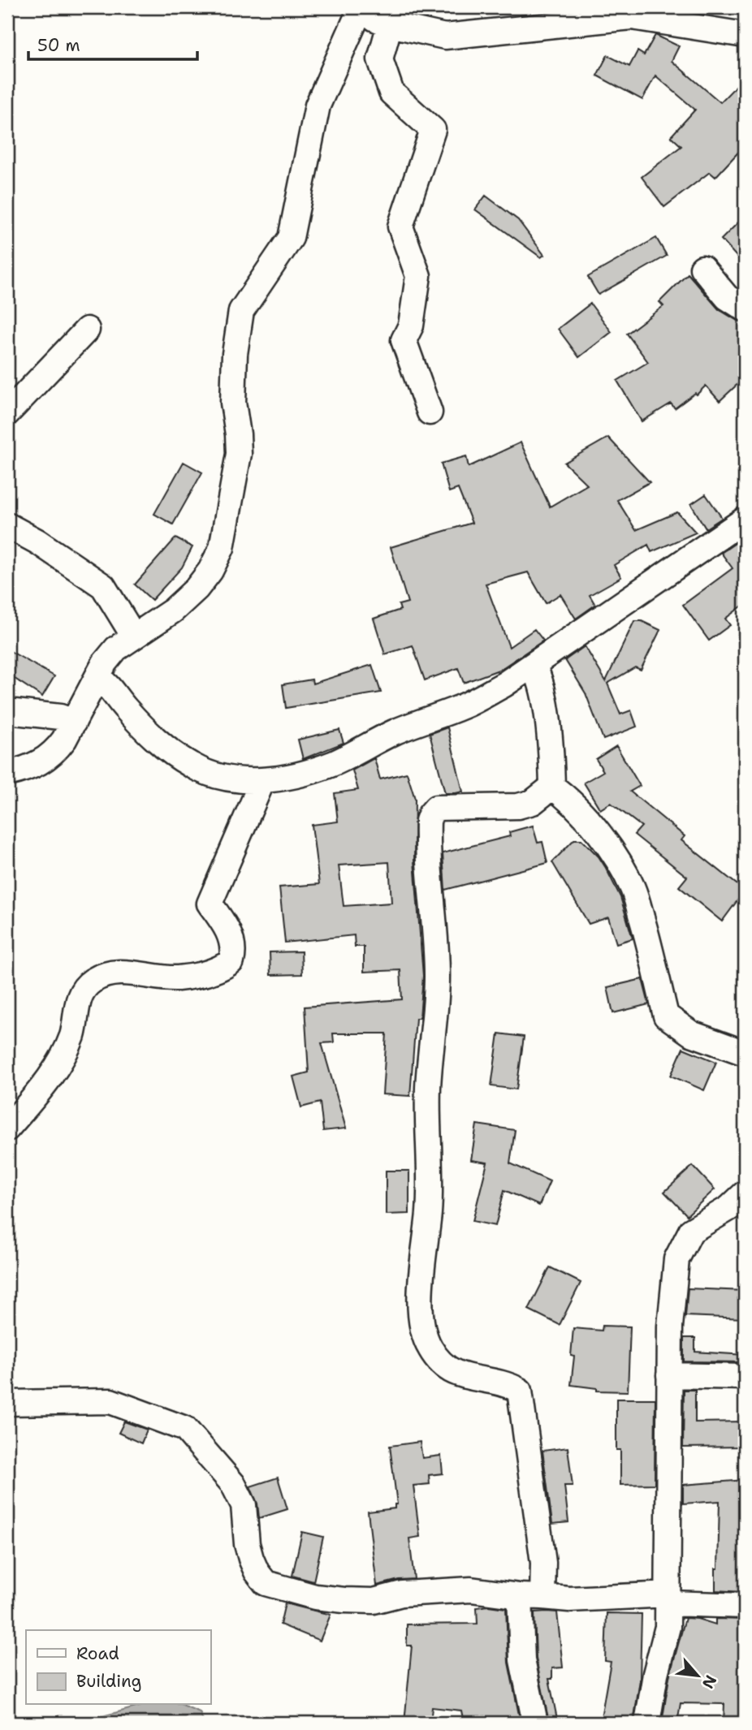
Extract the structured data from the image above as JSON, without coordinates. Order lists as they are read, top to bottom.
{
  "legend": ["Road", "Building"],
  "scale_bar": "50 m",
  "north": "bottom right"
}
